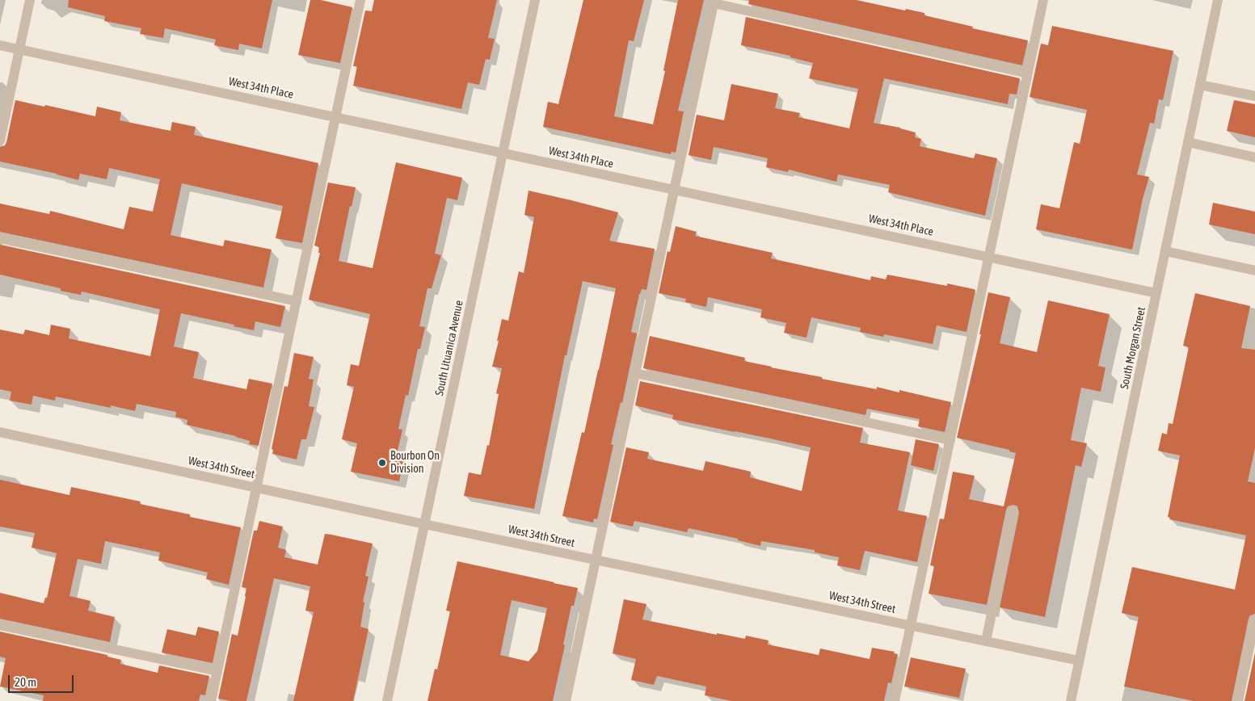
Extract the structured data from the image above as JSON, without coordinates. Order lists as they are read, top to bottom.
{
  "streets": {
    "street": [
      "West 34th Place",
      "South Lituanica Avenue",
      "South Morgan Street",
      "West 34th Street"
    ]
  },
  "crossings": [
    ["West 34th Place", "South Lituanica Avenue"],
    ["West 34th Place", "South Morgan Street"],
    ["South Lituanica Avenue", "West 34th Street"],
    ["South Morgan Street", "West 34th Street"]
  ],
  "places": ["Bourbon On Division"],
  "scale_bar": "20 m"
}
